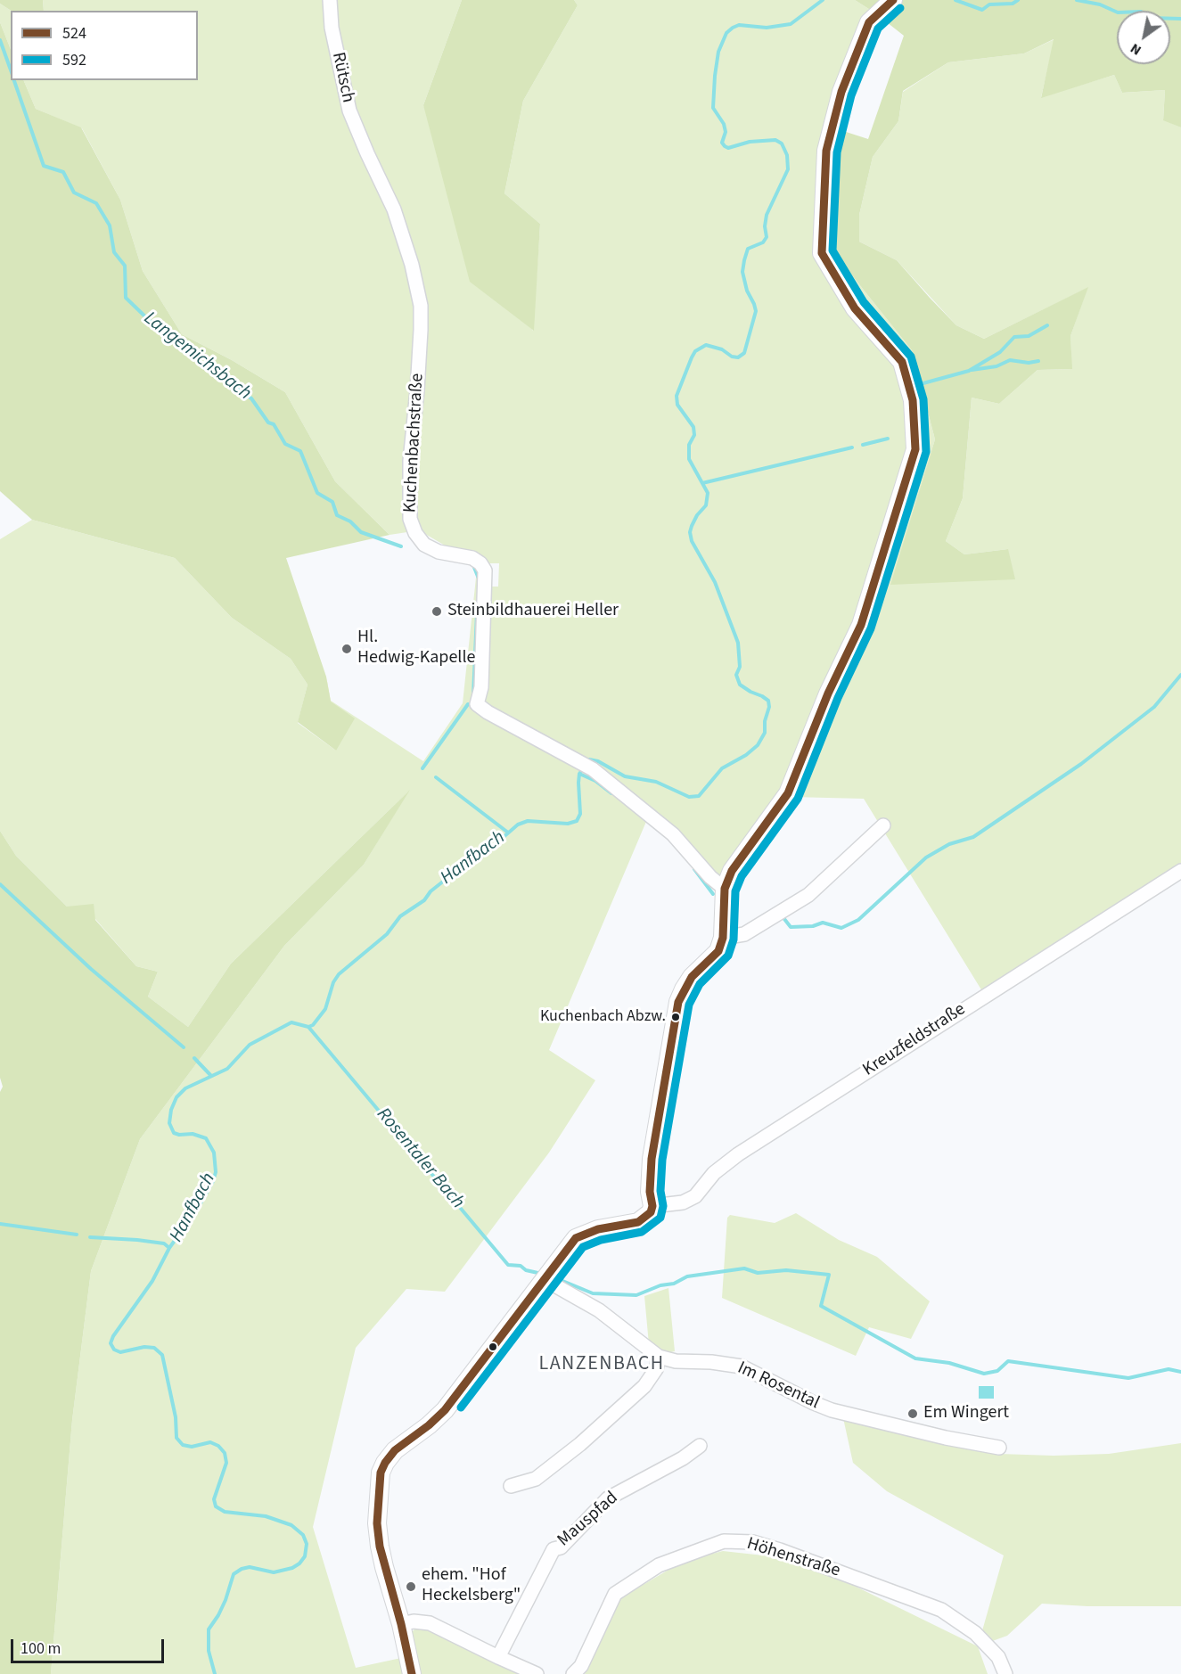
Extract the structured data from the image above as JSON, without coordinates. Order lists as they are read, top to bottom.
{
  "streets": {
    "street": [
      "Rütsch",
      "Kuchenbachstraße",
      "Kreuzfeldstraße",
      "Im Rosental",
      "Mauspfad",
      "Höhenstraße"
    ]
  },
  "crossings": [
    ["Rütsch", "Kuchenbachstraße"]
  ],
  "districts": ["LANZENBACH"],
  "water": ["Langemichsbach", "Hanfbach", "Rosentaler Bach"],
  "places": [
    "Steinbildhauerei Heller",
    "Hl. Hedwig-Kapelle",
    "Kuchenbach Abzw.",
    "Em Wingert",
    "ehem. \"Hof Heckelsberg\""
  ],
  "lines": ["transit line 524", "transit line 592"],
  "legend": ["524", "592"],
  "scale_bar": "100 m",
  "north": "bottom left"
}
